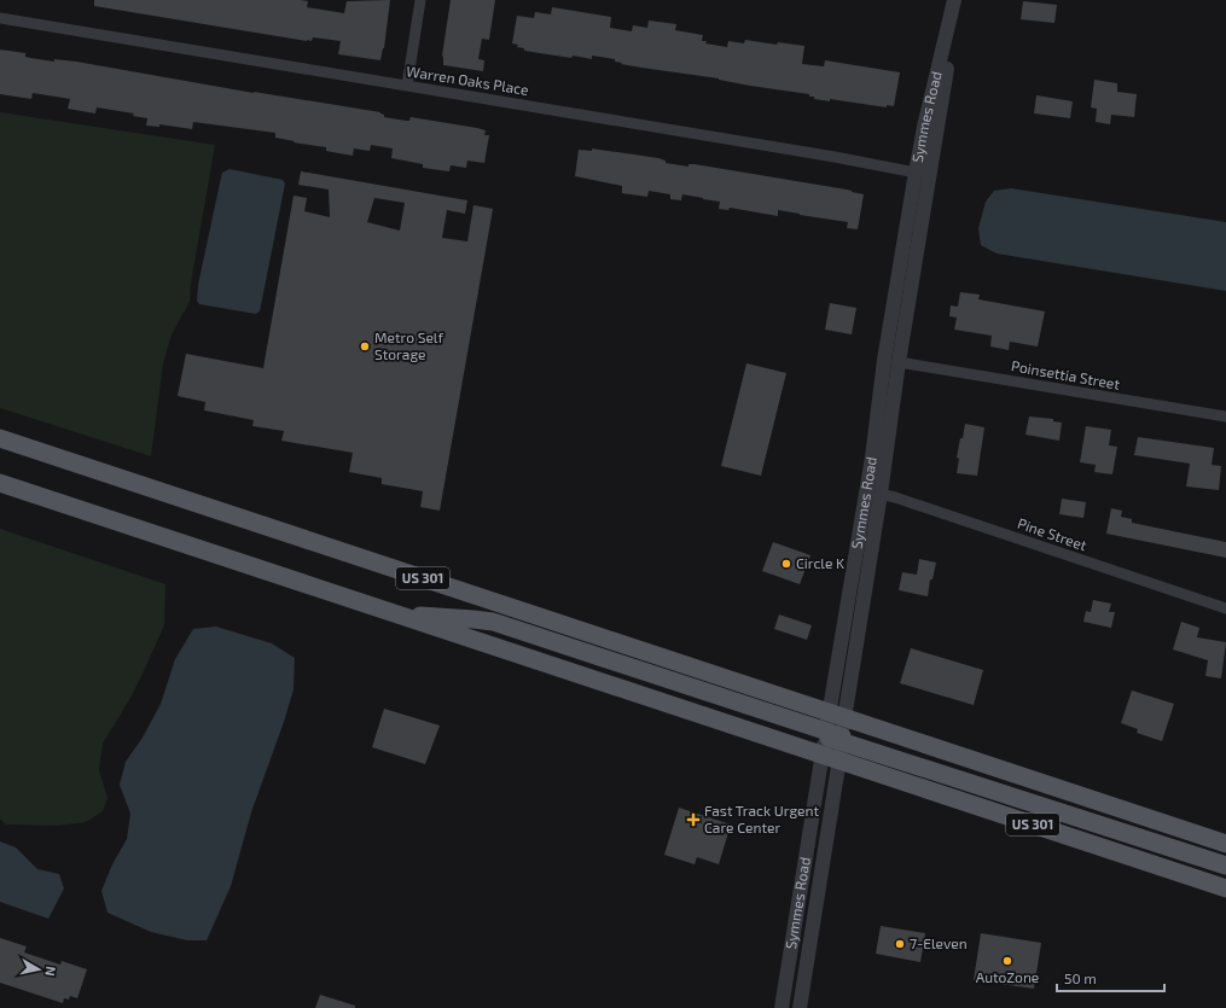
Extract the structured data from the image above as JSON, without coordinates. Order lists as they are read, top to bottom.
{
  "streets": {
    "main road": ["US 301"],
    "street": [
      "Warren Oaks Place",
      "Symmes Road",
      "Poinsettia Street",
      "Pine Street"
    ]
  },
  "crossings": [
    ["Warren Oaks Place", "Symmes Road"],
    ["Symmes Road", "Poinsettia Street"],
    ["Symmes Road", "Pine Street"],
    ["Symmes Road", "US 301"]
  ],
  "places": {
    "other": [
      "Metro Self Storage",
      "Circle K",
      "7-Eleven",
      "AutoZone"
    ],
    "health": ["Fast Track Urgent Care Center"]
  },
  "scale_bar": "50 m",
  "north": "right"
}
